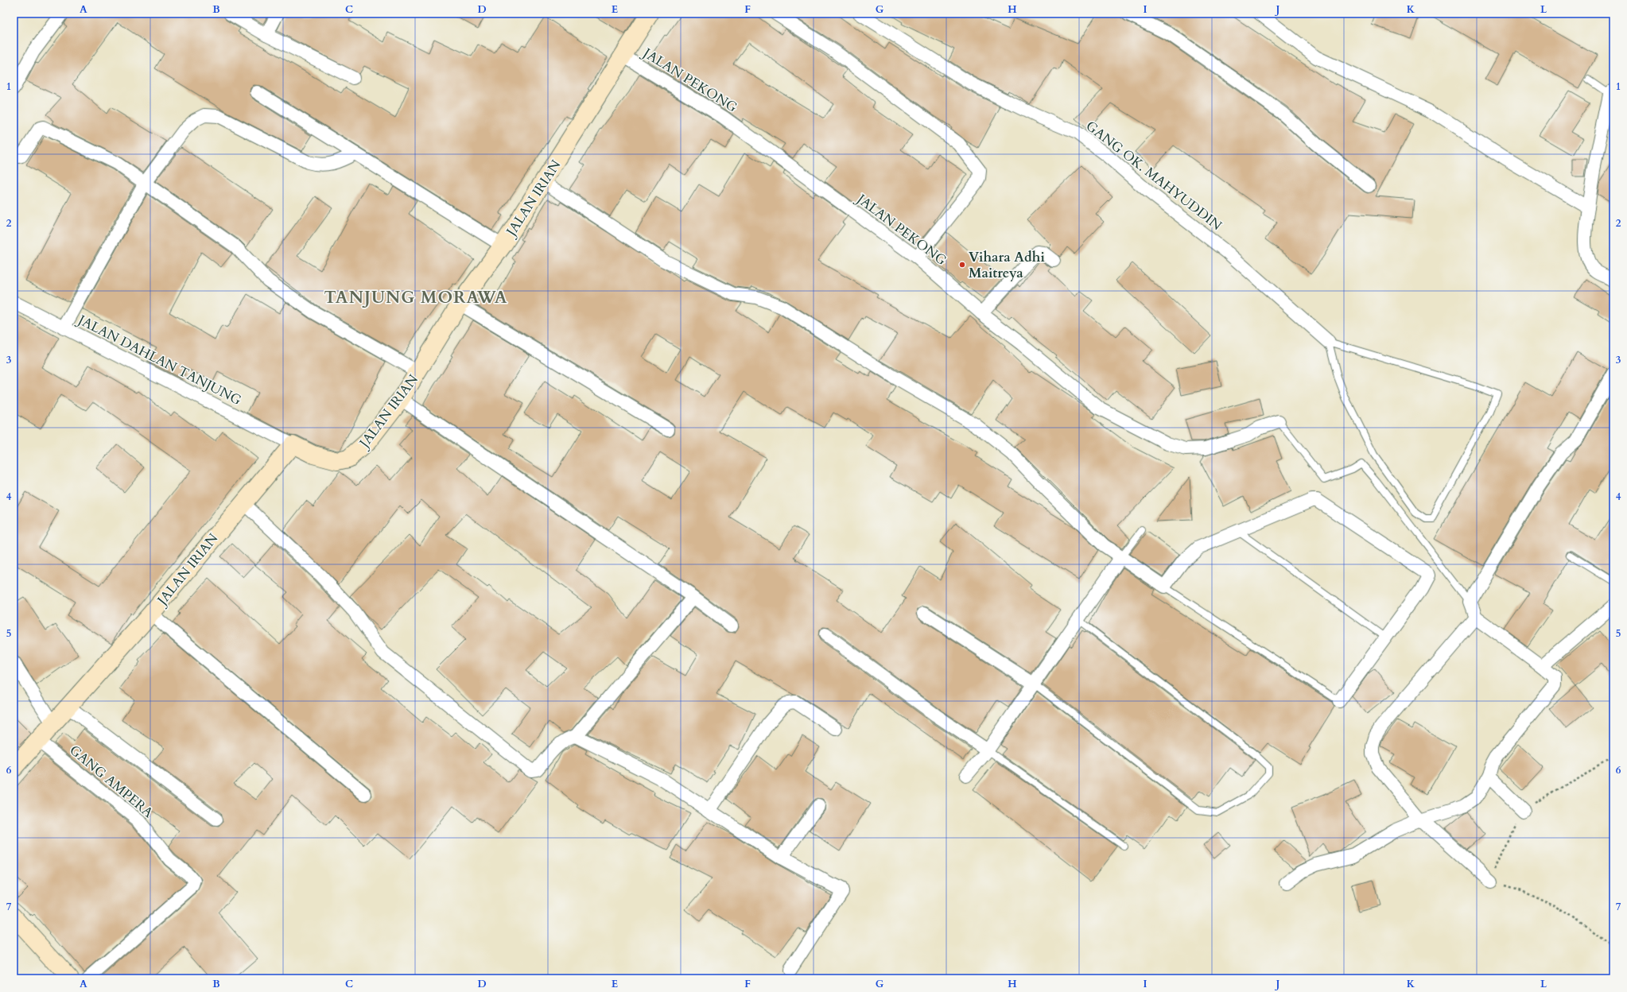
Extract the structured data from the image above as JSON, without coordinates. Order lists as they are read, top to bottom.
{
  "streets": {
    "main road": ["JALAN IRIAN"],
    "street": [
      "JALAN PEKONG",
      "GANG OK. MAHYUDDIN",
      "JALAN DAHLAN TANJUNG",
      "GANG AMPERA"
    ]
  },
  "crossings": [
    ["JALAN PEKONG", "JALAN IRIAN"],
    ["JALAN IRIAN", "JALAN DAHLAN TANJUNG"],
    ["JALAN IRIAN", "GANG AMPERA"]
  ],
  "districts": ["TANJUNG MORAWA"],
  "places": ["Vihara Adhi Maitreya"],
  "grid": {
    "columns": [
      "A",
      "B",
      "C",
      "D",
      "E",
      "F",
      "G",
      "H",
      "I",
      "J",
      "K",
      "L"
    ],
    "rows": [
      "1",
      "2",
      "3",
      "4",
      "5",
      "6",
      "7"
    ]
  }
}
